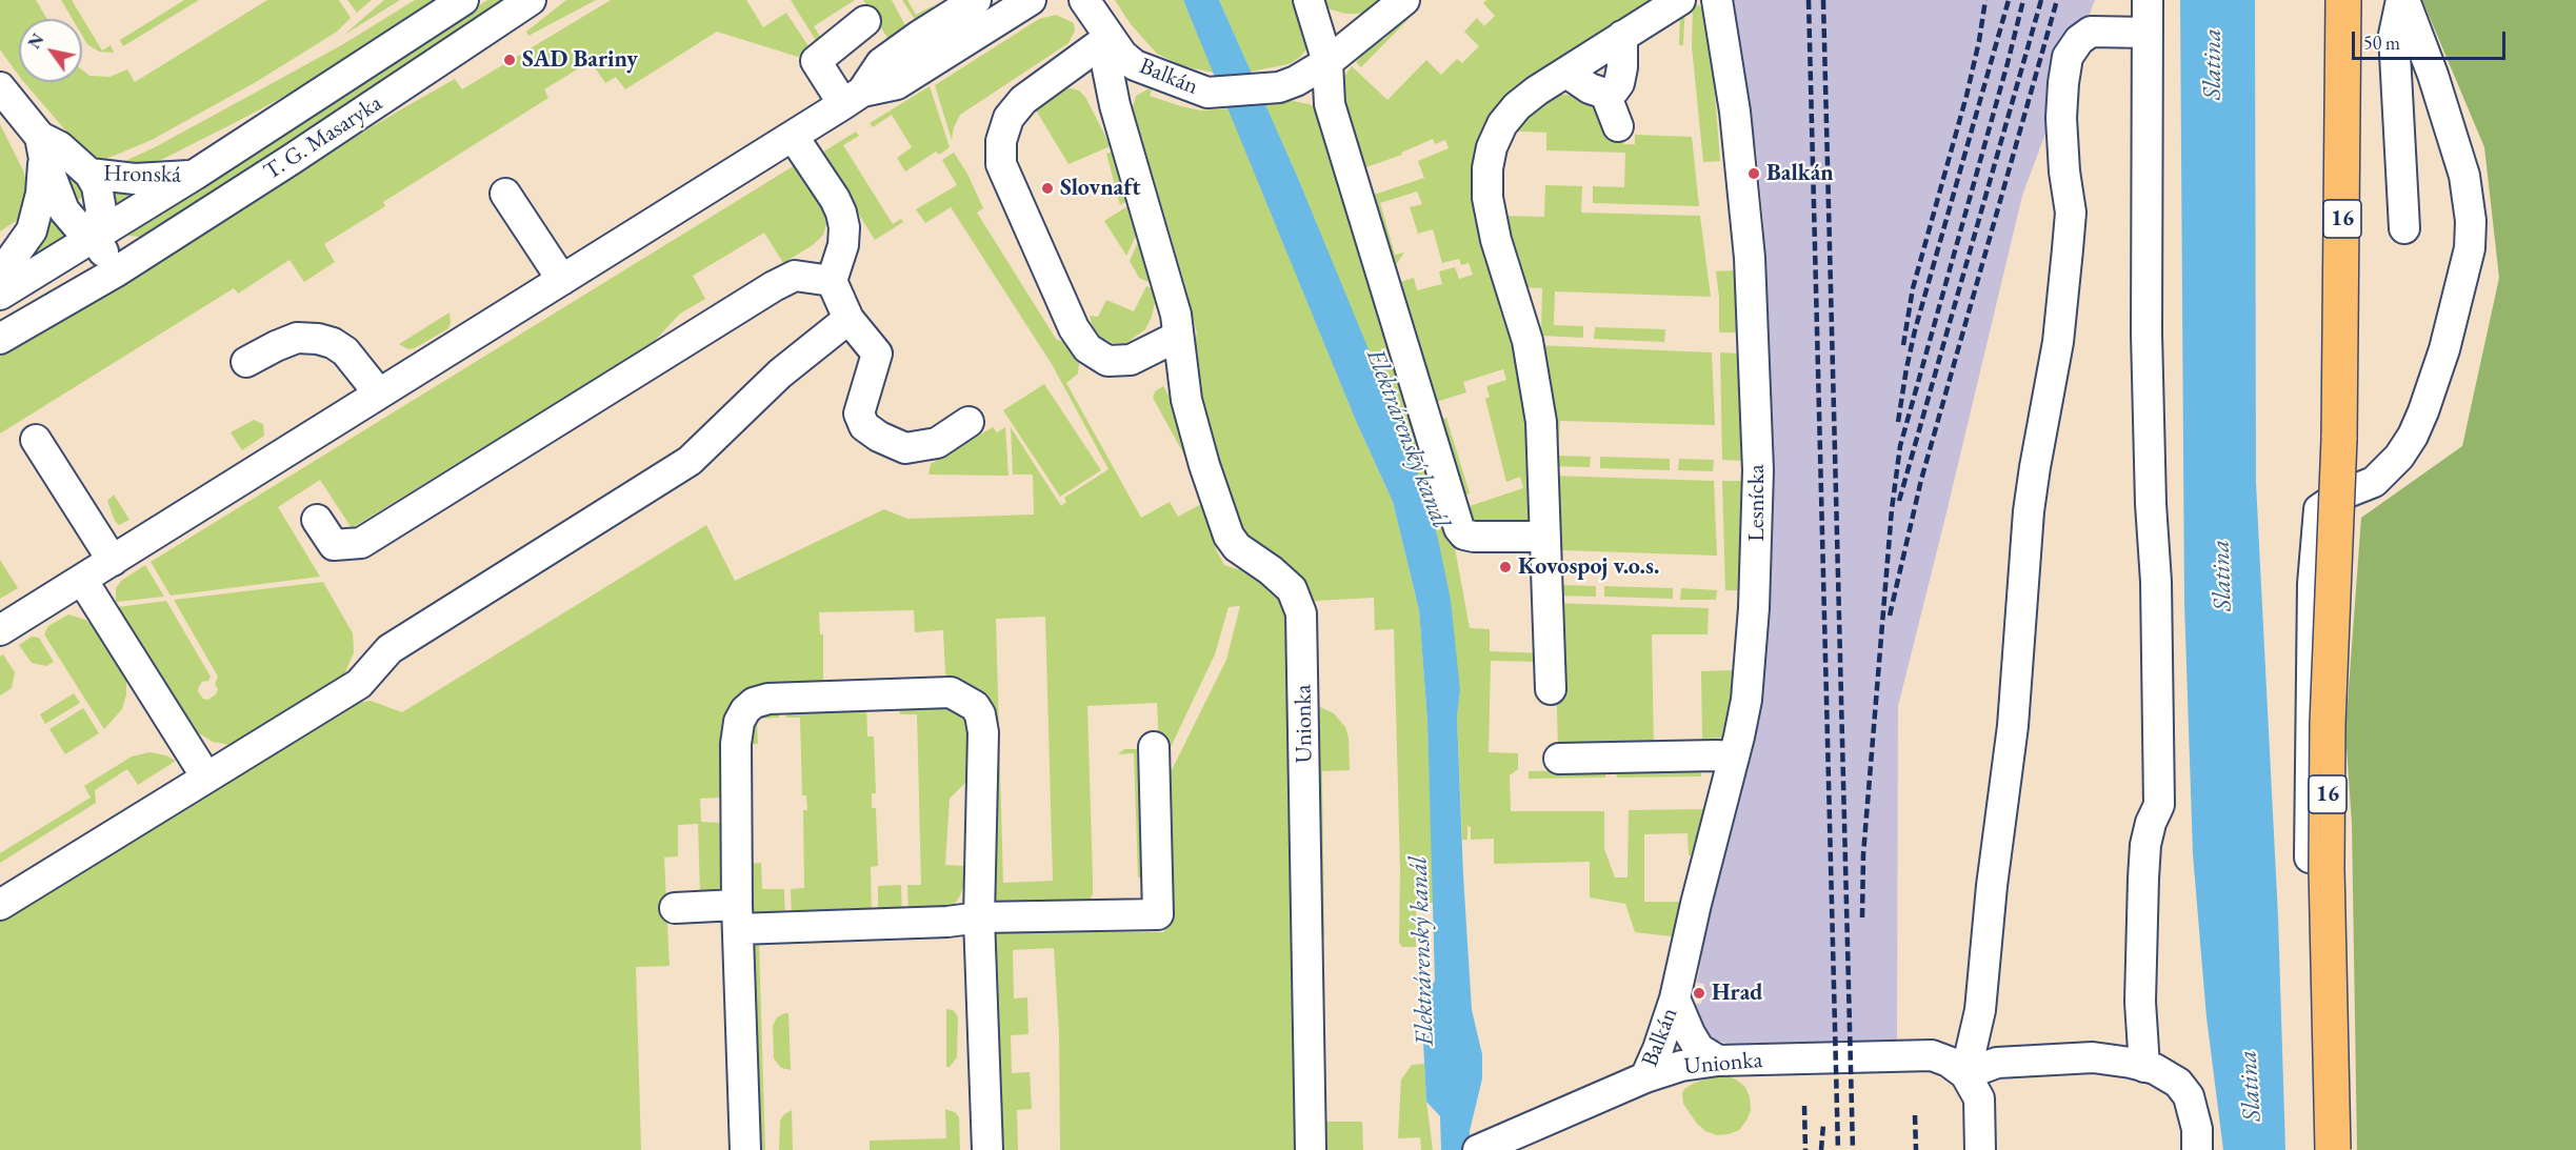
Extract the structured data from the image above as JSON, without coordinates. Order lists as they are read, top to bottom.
{
  "streets": {
    "main road": ["16"],
    "street": [
      "Balkán",
      "T. G. Masaryka",
      "Hronská",
      "Lesnícka",
      "Unionka"
    ]
  },
  "crossings": [
    ["Balkán", "Lesnícka"],
    ["Balkán", "Unionka"],
    ["T. G. Masaryka", "Hronská"]
  ],
  "water": ["Slatina", "Elektrárenský kanál"],
  "places": [
    "SAD Bariny",
    "Balkán",
    "Slovnaft",
    "Kovospoj v.o.s.",
    "Hrad"
  ],
  "scale_bar": "50 m",
  "north": "top left"
}
